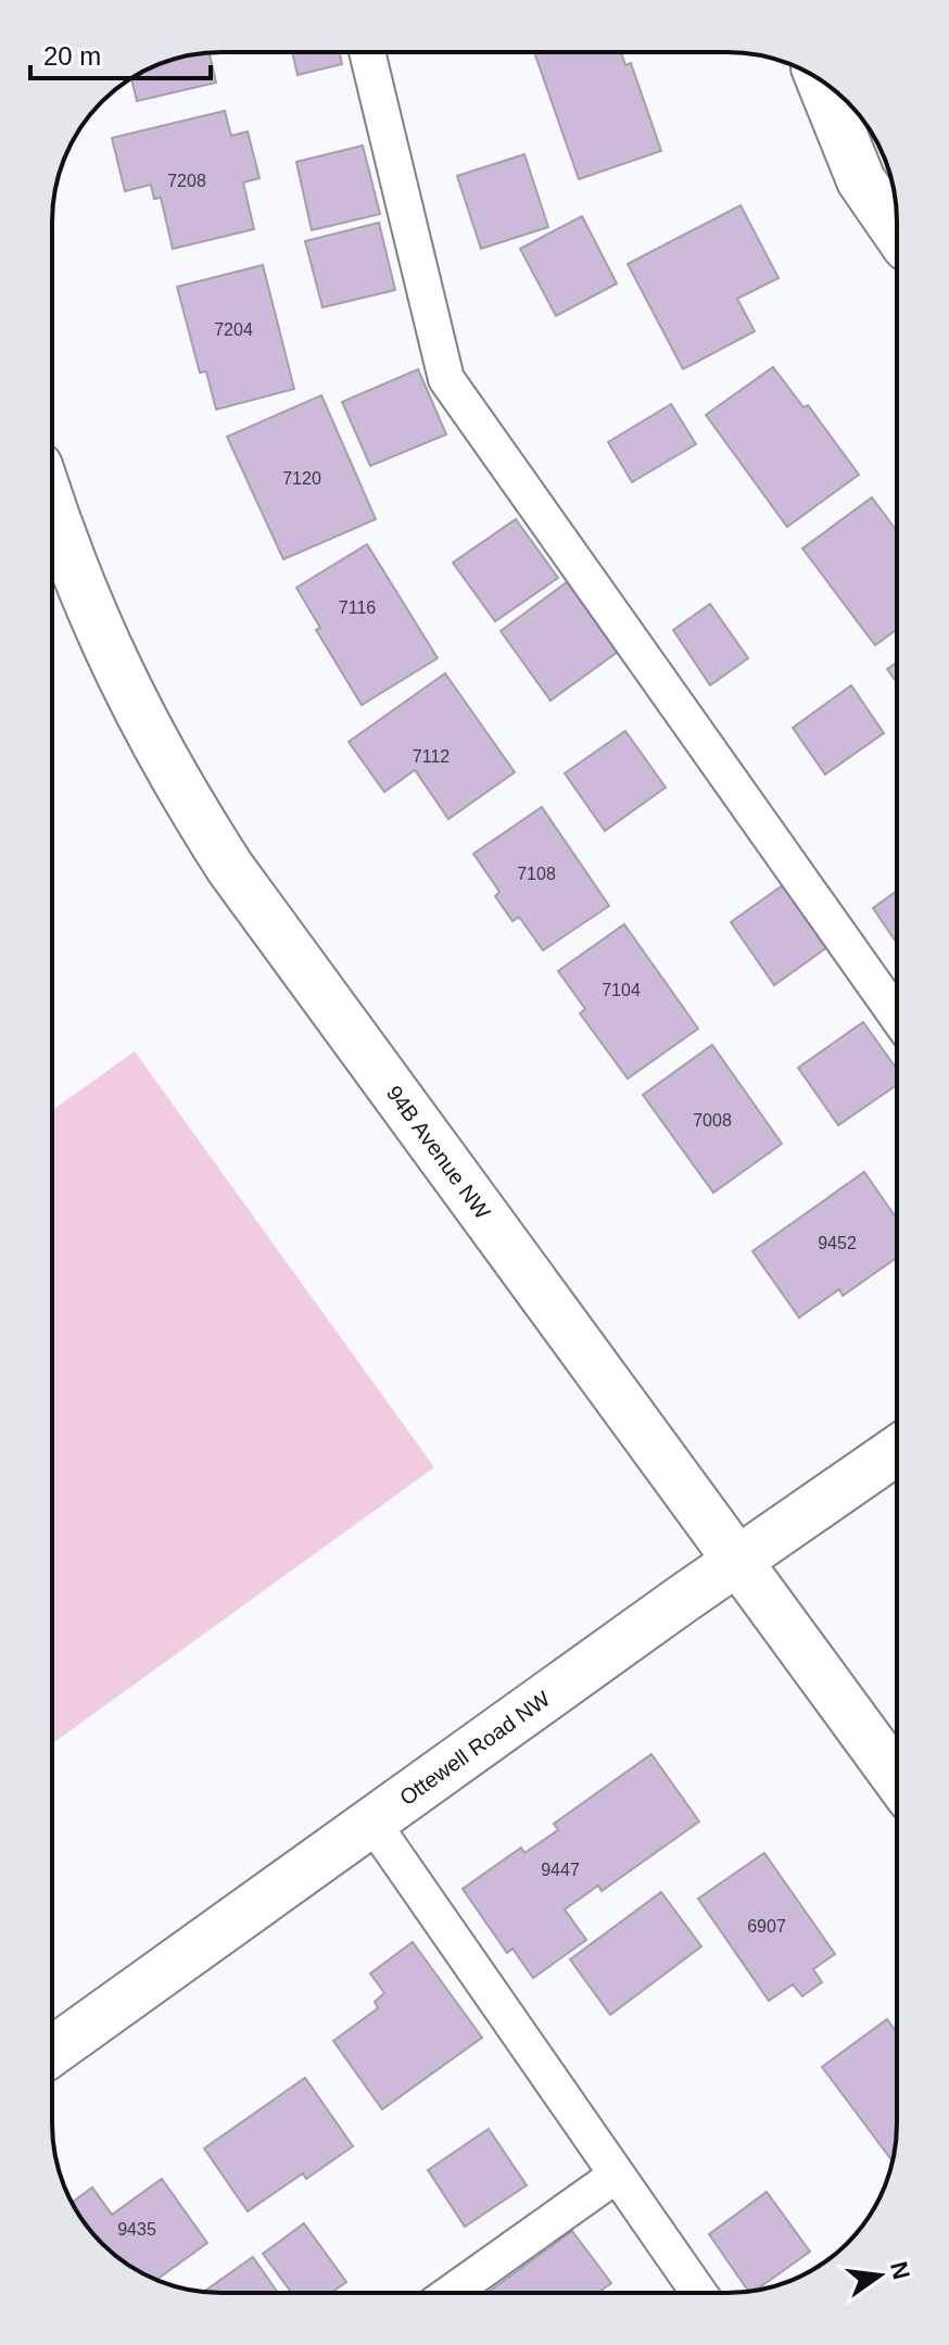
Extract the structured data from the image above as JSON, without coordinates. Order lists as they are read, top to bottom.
{
  "streets": {
    "street": ["94B Avenue NW", "Ottewell Road NW"]
  },
  "crossings": [
    ["94B Avenue NW", "Ottewell Road NW"]
  ],
  "house_numbers": [
    "7208",
    "7204",
    "7120",
    "7116",
    "7112",
    "7108",
    "7104",
    "7008",
    "9452",
    "9447",
    "6907",
    "9435"
  ],
  "scale_bar": "20 m",
  "north": "right"
}
